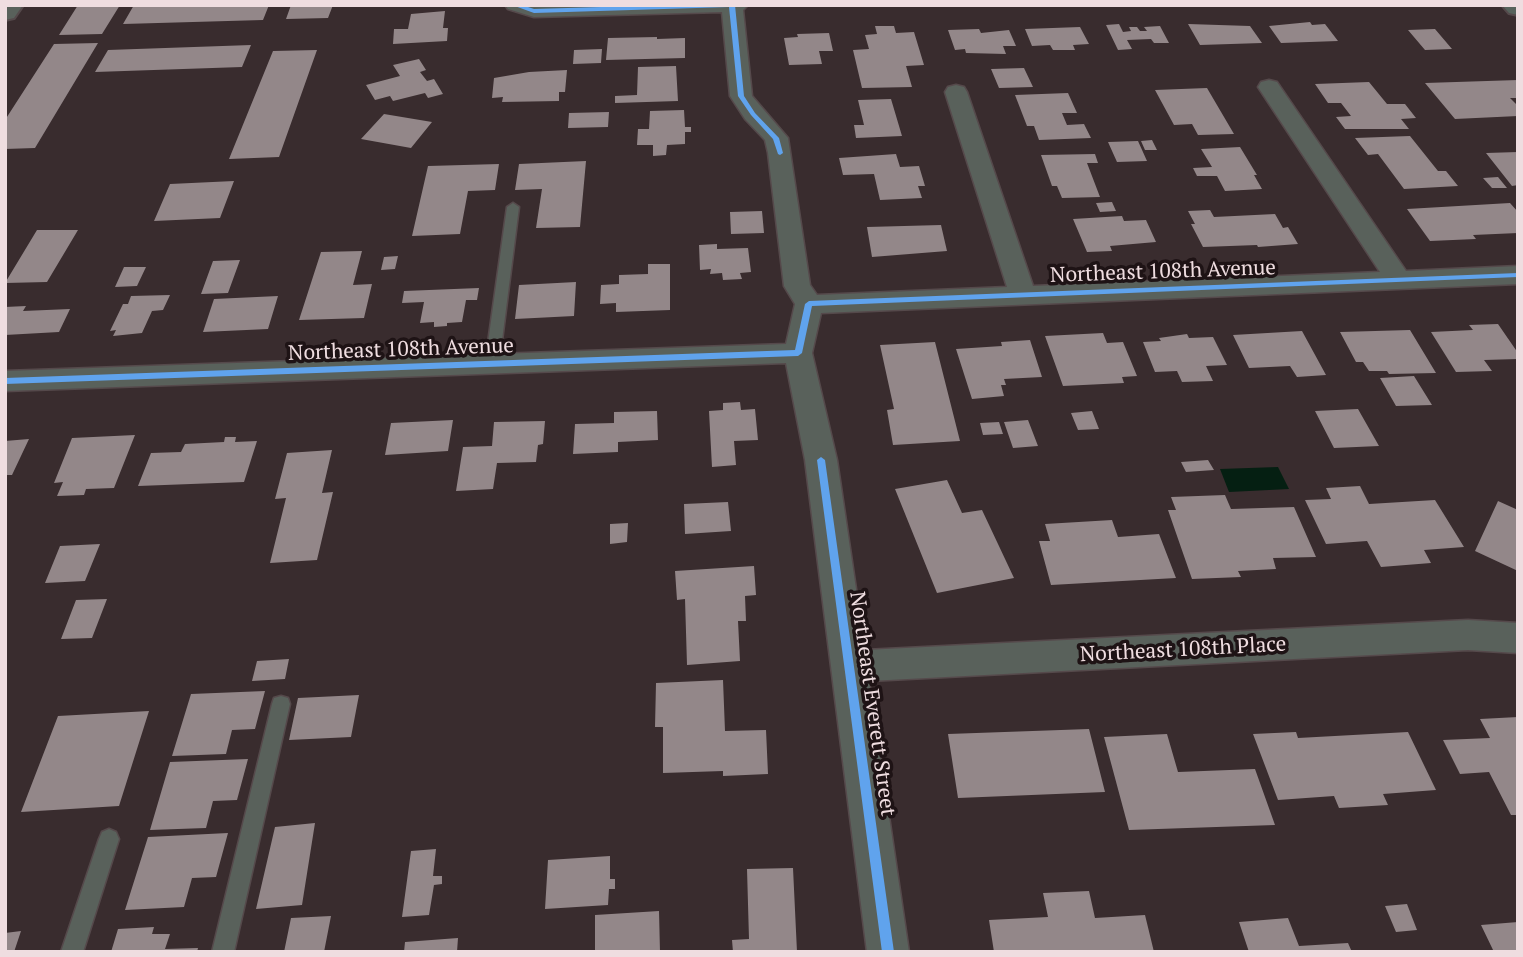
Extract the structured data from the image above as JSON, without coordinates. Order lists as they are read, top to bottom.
{
  "streets": {
    "street": ["Northeast 108th Avenue", "Northeast 108th Place", "Northeast Everett Street"]
  },
  "crossings": [
    ["Northeast 108th Avenue", "Northeast Everett Street"],
    ["Northeast 108th Place", "Northeast Everett Street"]
  ]
}
